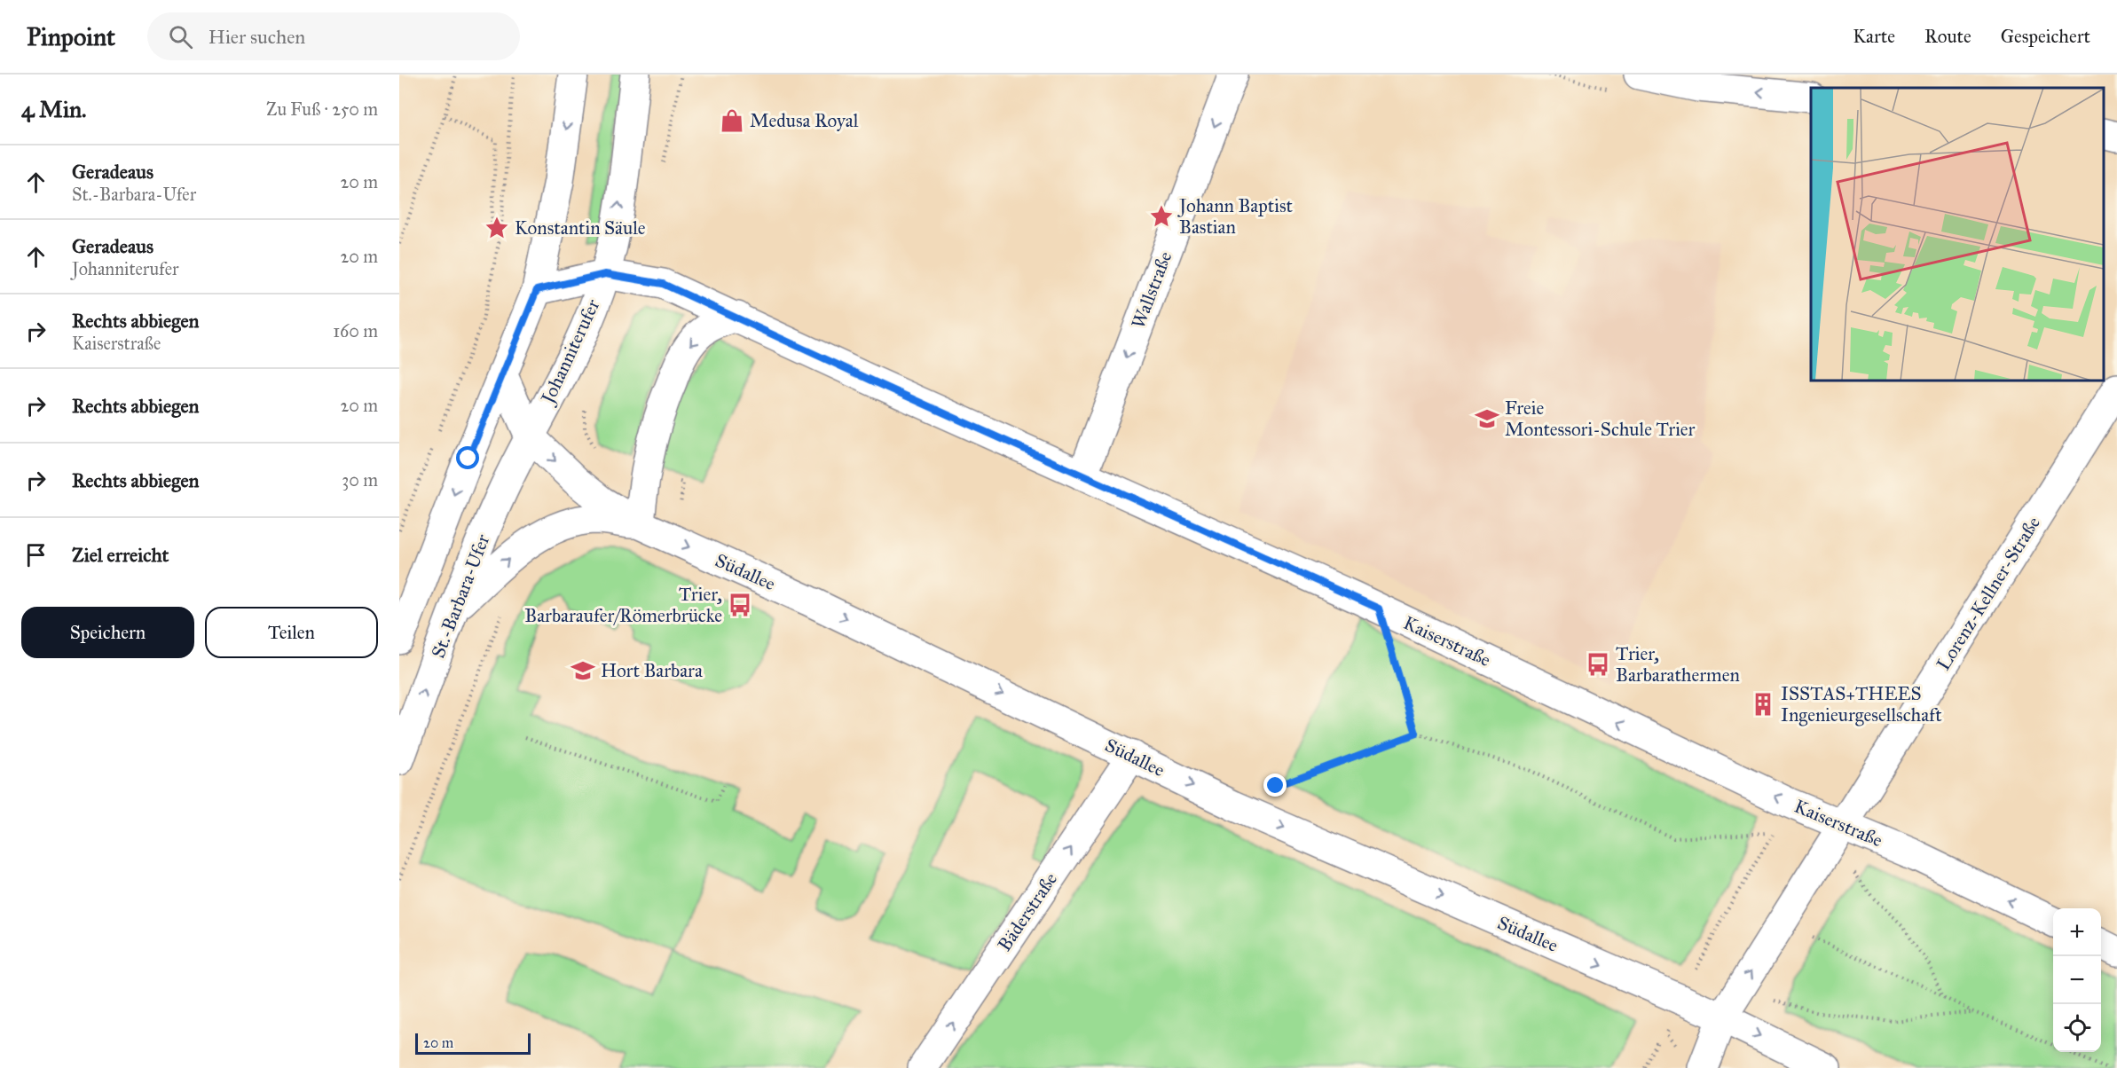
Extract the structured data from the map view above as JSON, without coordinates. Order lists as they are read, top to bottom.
{
  "streets": {
    "main road": [
      "Wallstraße",
      "Johanniterufer",
      "Südallee",
      "Lorenz-Kellner-Straße",
      "St.-Barbara-Ufer",
      "Kaiserstraße",
      "Bäderstraße"
    ]
  },
  "crossings": [
    ["Wallstraße", "Kaiserstraße"],
    ["Johanniterufer", "Südallee"],
    ["Johanniterufer", "St.-Barbara-Ufer"],
    ["Johanniterufer", "Kaiserstraße"],
    ["Südallee", "Lorenz-Kellner-Straße"],
    ["Südallee", "St.-Barbara-Ufer"],
    ["Südallee", "Bäderstraße"],
    ["Lorenz-Kellner-Straße", "Kaiserstraße"]
  ],
  "one_way": [
    "Wallstraße",
    "Südallee",
    "St.-Barbara-Ufer",
    "Kaiserstraße",
    "Bäderstraße"
  ],
  "places": {
    "shop": ["Medusa Royal"],
    "place": ["Johann Baptist Bastian", "Konstantin Säule"],
    "school or university": ["Freie Montessori-Schule Trier", "Hort Barbara"],
    "bus stop": ["Trier, Barbaraufer/Römerbrücke", "Trier, Barbarathermen"],
    "building": ["ISSTAS+THEES Ingenieurgesellschaft"]
  },
  "scale_bar": "20 m",
  "page": {
    "header": "Pinpoint",
    "search": "Hier suchen",
    "nav": ["Karte", "Route", "Gespeichert"],
    "heading": ["4 Min.", "Zu Fuß · 250 m"],
    "list": [
      ["Geradeaus", "St.-Barbara-Ufer", "20 m"],
      ["Geradeaus", "Johanniterufer", "20 m"],
      ["Rechts abbiegen", "Kaiserstraße", "160 m"],
      ["Rechts abbiegen", "20 m"],
      ["Rechts abbiegen", "30 m"],
      "Ziel erreicht"
    ],
    "buttons": ["Speichern", "Teilen"],
    "map_buttons": ["+", "−"],
    "scale": "20 m"
  }
}
